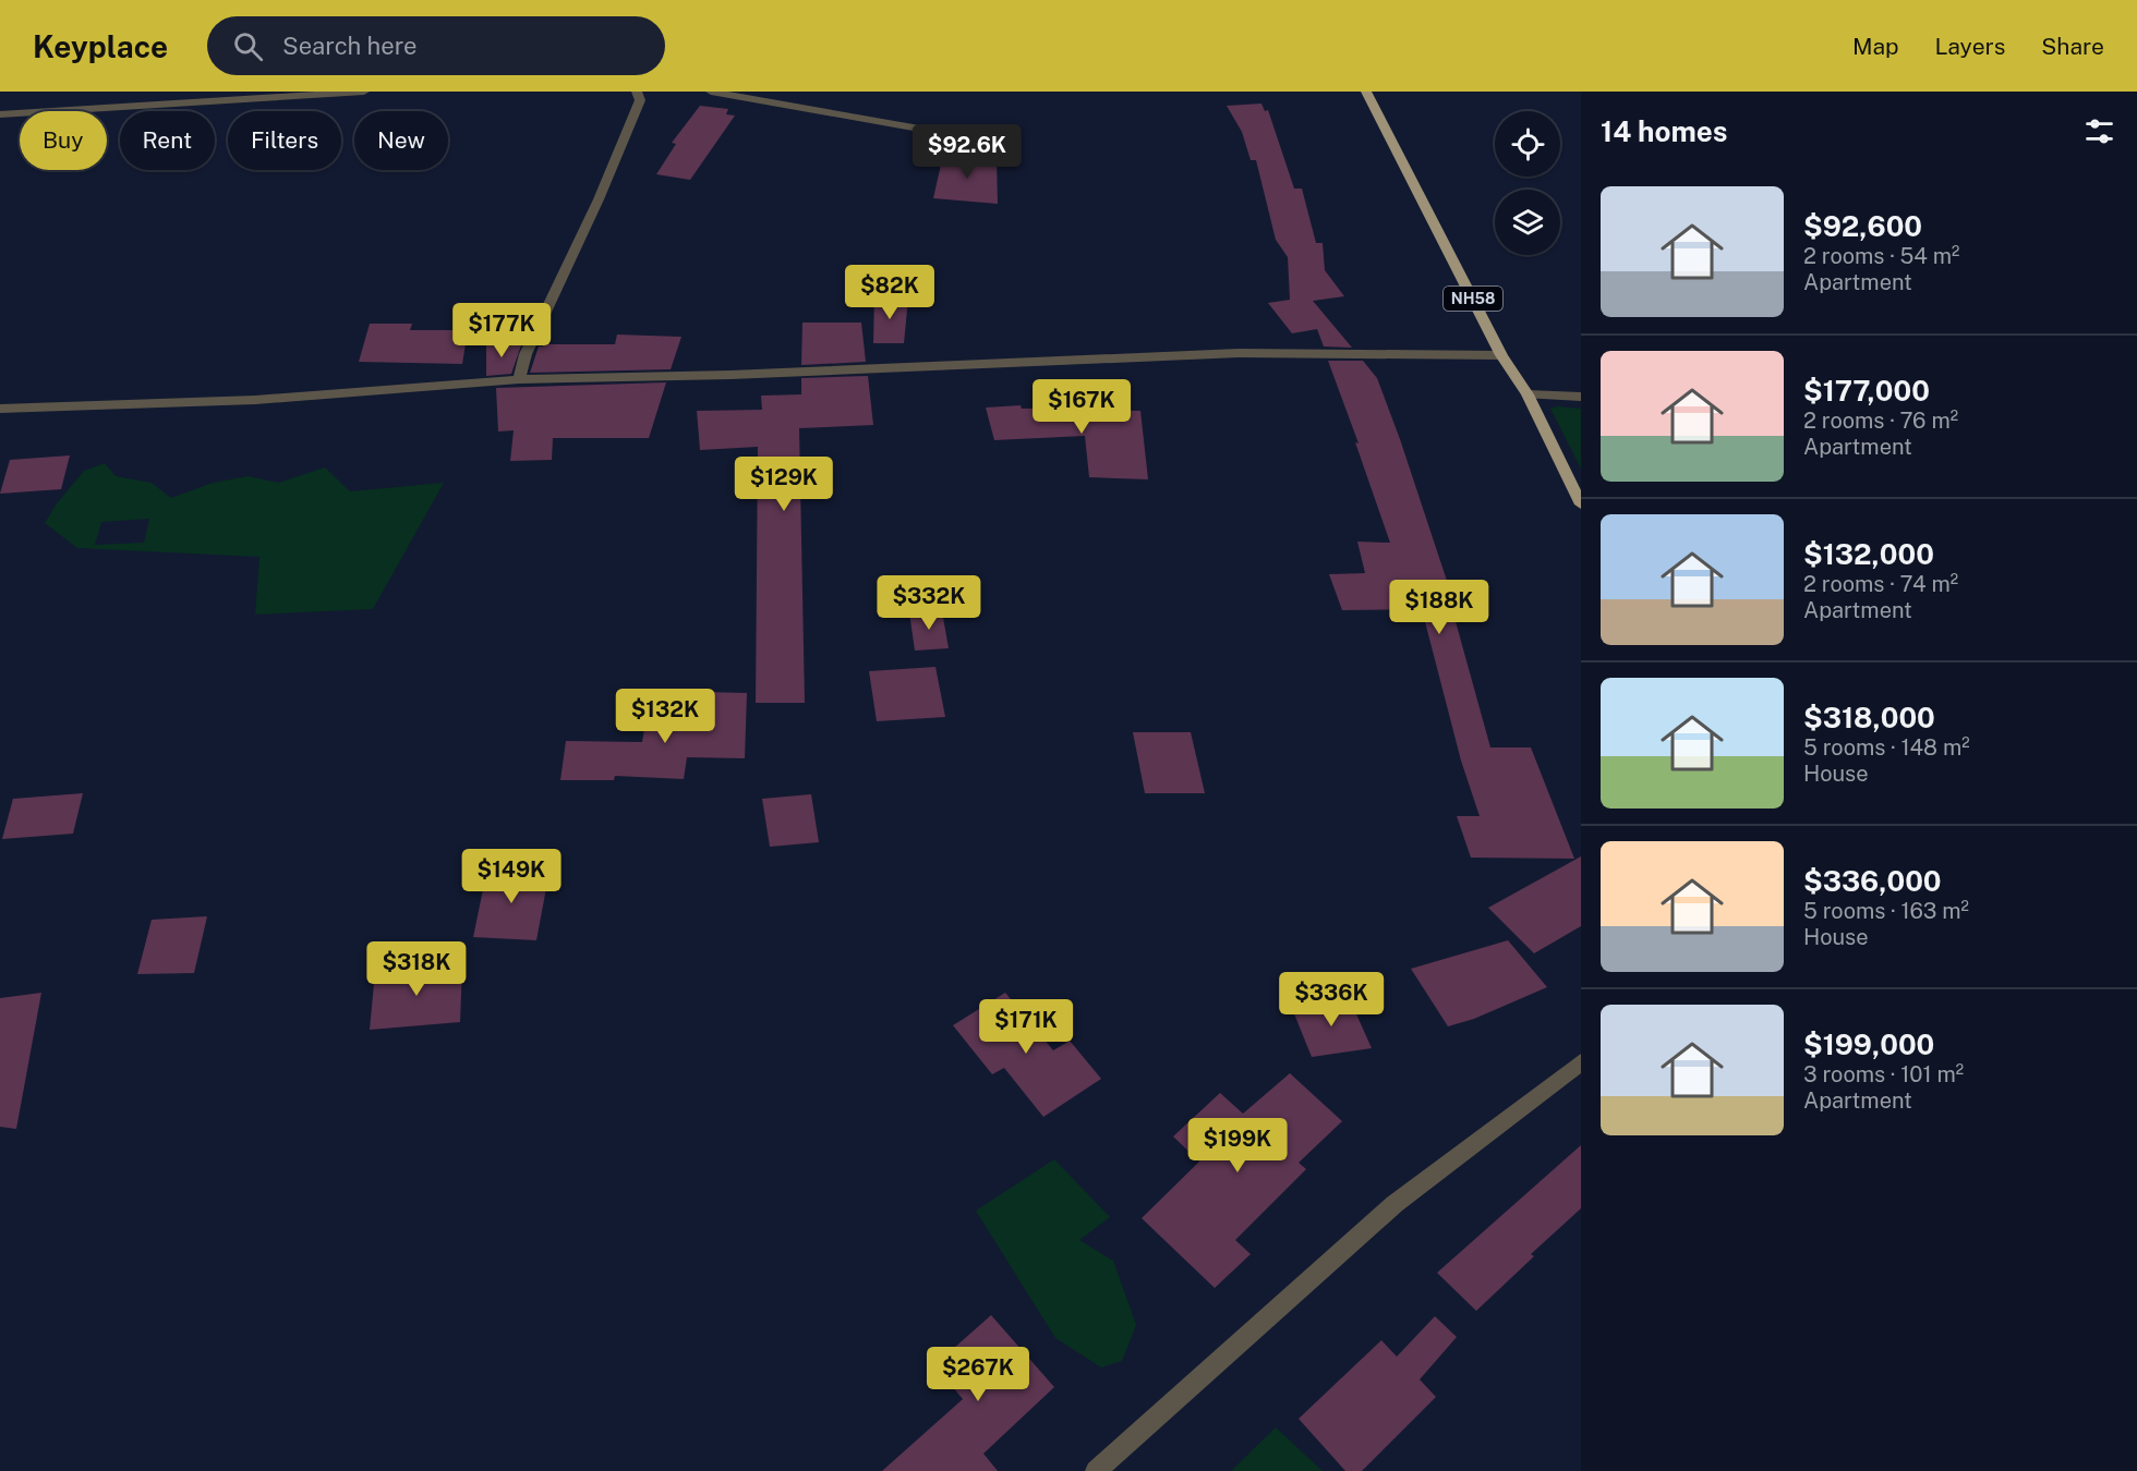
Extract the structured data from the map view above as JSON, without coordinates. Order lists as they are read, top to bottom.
{
  "streets": {
    "main road": ["NH58"]
  },
  "page": {
    "header": "Keyplace",
    "search": "Search here",
    "nav": ["Map", "Layers", "Share"],
    "heading": "14 homes",
    "chip": [
      "Buy",
      "Rent",
      "Filters",
      "New"
    ],
    "price": [
      "$92.6K",
      "$82K",
      "$177K",
      "$167K",
      "$129K",
      "$332K",
      "$188K",
      "$132K",
      "$149K",
      "$318K",
      "$336K",
      "$171K",
      "$199K",
      "$267K"
    ],
    "list": [
      {
        "name": "$92,600",
        "note": "2 rooms · 54 m² · Apartment"
      },
      {
        "name": "$177,000",
        "note": "2 rooms · 76 m² · Apartment"
      },
      {
        "name": "$132,000",
        "note": "2 rooms · 74 m² · Apartment"
      },
      {
        "name": "$318,000",
        "note": "5 rooms · 148 m² · House"
      },
      {
        "name": "$336,000",
        "note": "5 rooms · 163 m² · House"
      },
      {
        "name": "$199,000",
        "note": "3 rooms · 101 m² · Apartment"
      }
    ]
  }
}
